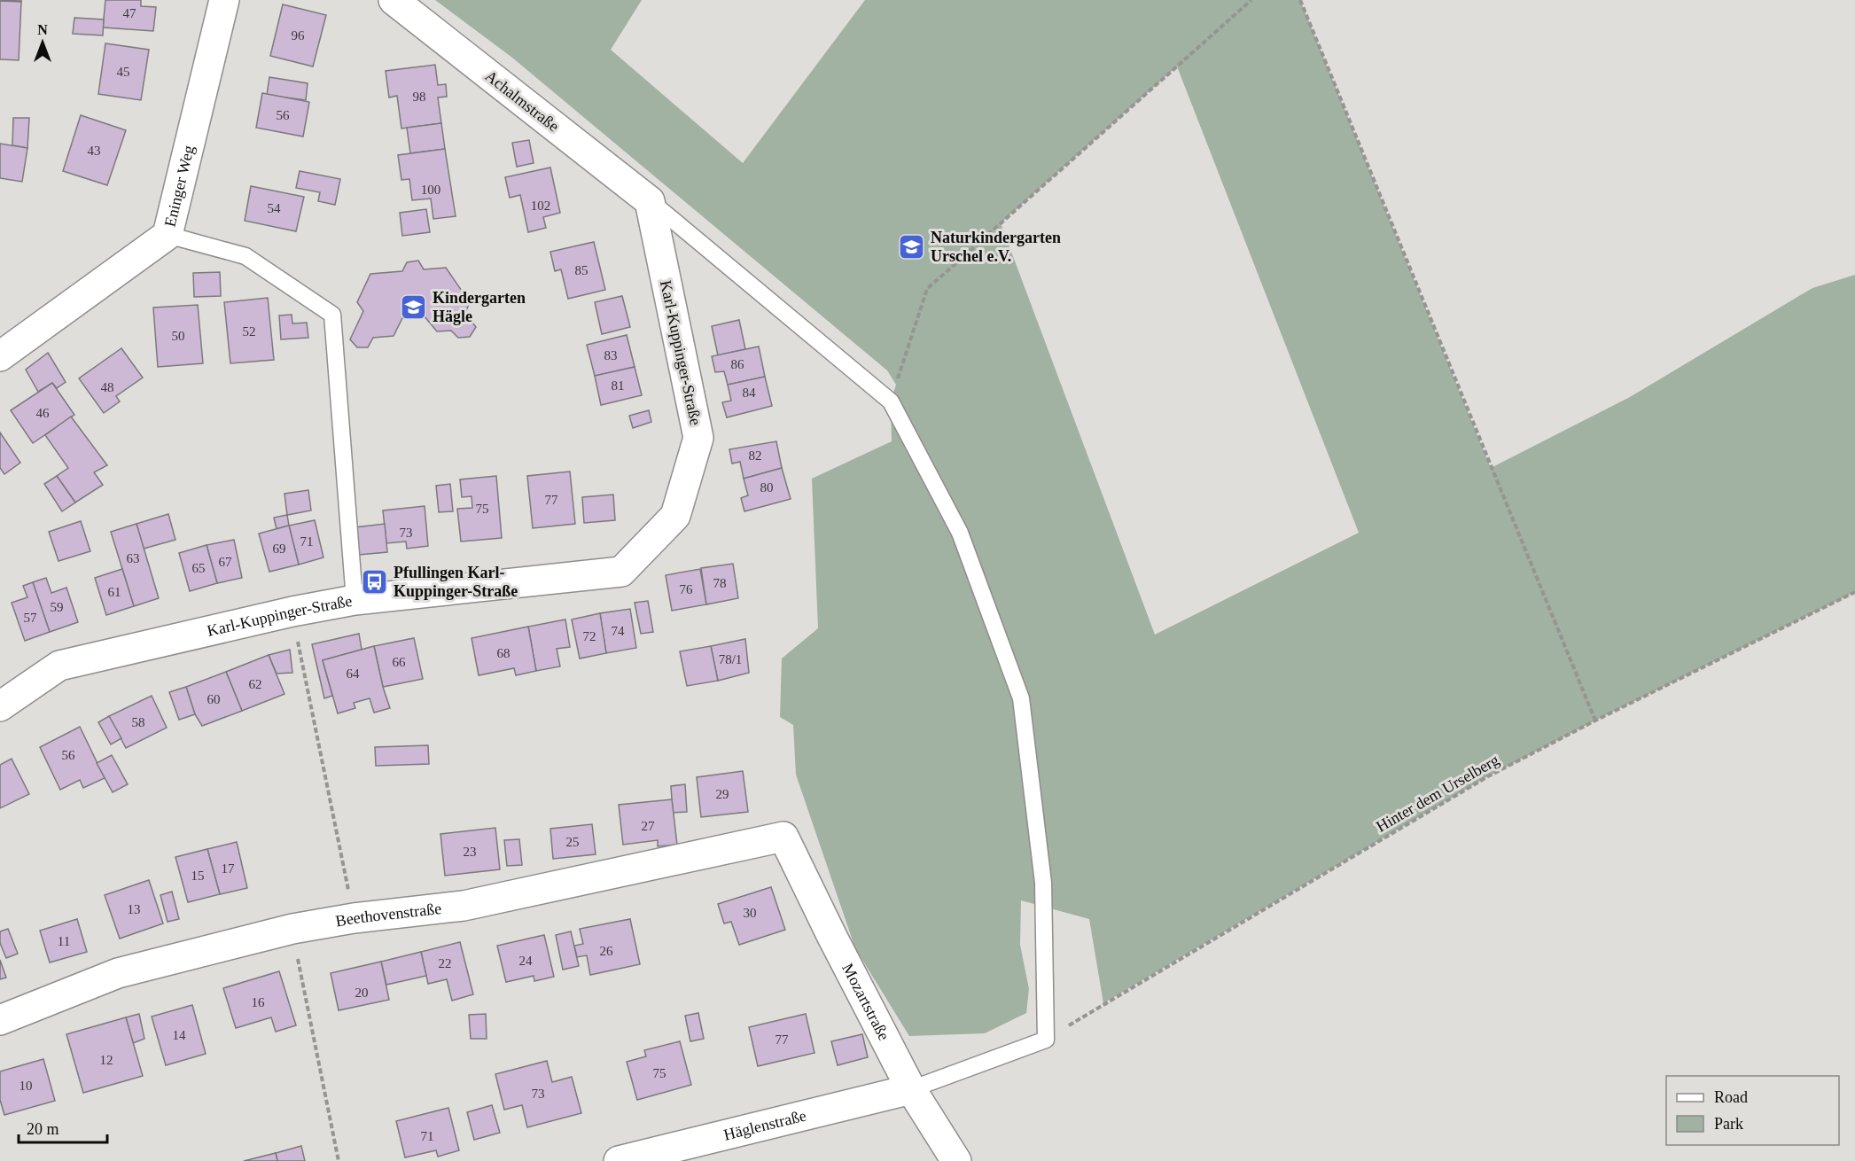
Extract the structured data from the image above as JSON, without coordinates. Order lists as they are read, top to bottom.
{
  "streets": {
    "street": [
      "Achalmstraße",
      "Eninger Weg",
      "Karl-Kuppinger-Straße",
      "Beethovenstraße",
      "Mozartstraße",
      "Häglenstraße"
    ],
    "path": ["Hinter dem Urselberg"]
  },
  "crossings": [
    ["Achalmstraße", "Karl-Kuppinger-Straße"],
    ["Beethovenstraße", "Mozartstraße"],
    ["Mozartstraße", "Häglenstraße"]
  ],
  "places": {
    "school or university": ["Naturkindergarten Urschel e.V.", "Kindergarten Hägle"],
    "bus stop": ["Pfullingen Karl- Kuppinger-Straße"]
  },
  "house_numbers": [
    "47",
    "96",
    "45",
    "98",
    "56",
    "43",
    "100",
    "102",
    "54",
    "85",
    "52",
    "50",
    "83",
    "86",
    "81",
    "48",
    "84",
    "46",
    "82",
    "80",
    "77",
    "75",
    "73",
    "71",
    "69",
    "63",
    "67",
    "65",
    "78",
    "76",
    "61",
    "59",
    "57",
    "74",
    "72",
    "68",
    "78/1",
    "66",
    "64",
    "62",
    "60",
    "58",
    "56",
    "29",
    "27",
    "25",
    "23",
    "17",
    "15",
    "13",
    "30",
    "11",
    "26",
    "24",
    "22",
    "20",
    "16",
    "14",
    "77",
    "12",
    "75",
    "10",
    "73",
    "71"
  ],
  "legend": ["Road", "Park"],
  "scale_bar": "20 m",
  "north": "top"
}
